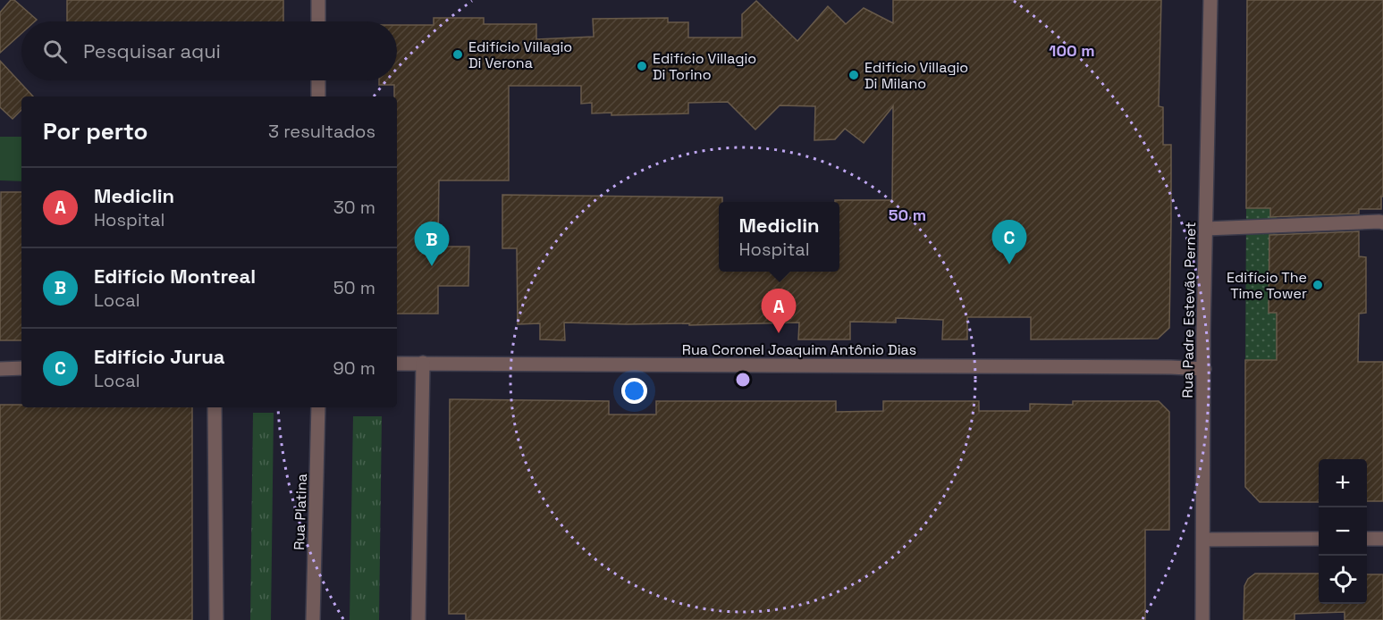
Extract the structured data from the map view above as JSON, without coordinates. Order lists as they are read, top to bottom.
{
  "streets": {
    "street": ["Rua Padre Estevão Pernet", "Rua Coronel Joaquim Antônio Dias", "Rua Platina"]
  },
  "crossings": [
    ["Rua Padre Estevão Pernet", "Rua Coronel Joaquim Antônio Dias"]
  ],
  "places": [
    "Edifício Villagio Di Verona",
    "Edifício Villagio Di Torino",
    "Edifício Villagio Di Milano",
    "Edifício The Time Tower"
  ],
  "page": {
    "search": "Pesquisar aqui",
    "heading": ["Por perto", "3 resultados"],
    "list": [
      {
        "mark": "A",
        "name": "Mediclin",
        "note": "Hospital",
        "value": "30 m"
      },
      {
        "mark": "B",
        "name": "Edifício Montreal",
        "note": "Local",
        "value": "50 m"
      },
      {
        "mark": "C",
        "name": "Edifício Jurua",
        "note": "Local",
        "value": "90 m"
      }
    ],
    "popup": ["Mediclin", "Hospital"],
    "pins": ["C", "B", "A"],
    "map_buttons": ["+", "−"]
  },
  "rings": ["100 m", "50 m"]
}
